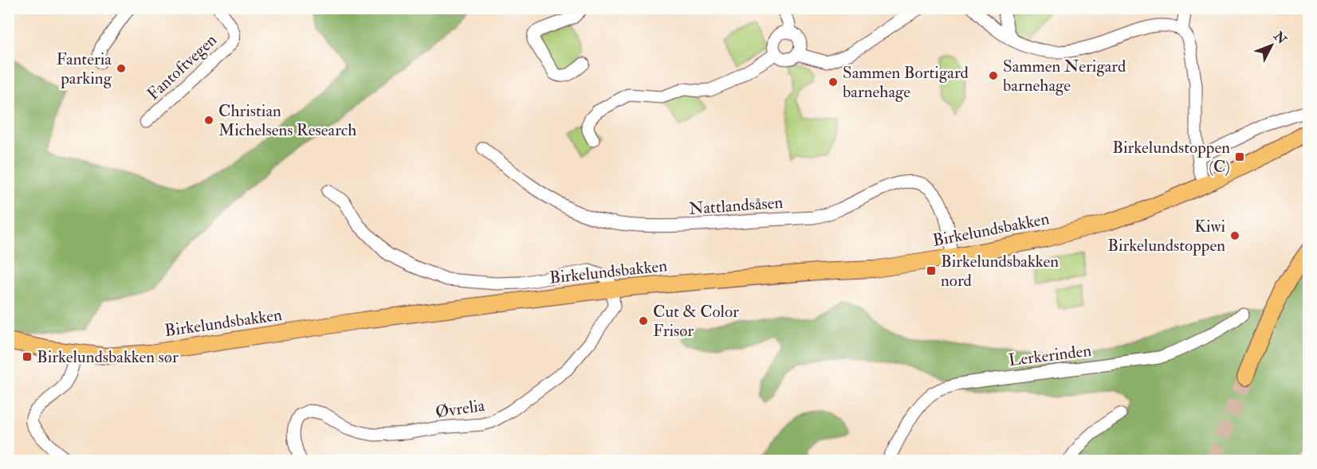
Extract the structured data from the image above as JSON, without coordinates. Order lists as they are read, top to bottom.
{
  "streets": {
    "main road": ["Birkelundsbakken"],
    "street": [
      "Fantoftvegen",
      "Nattlandsåsen",
      "Lerkerinden",
      "Øvrelia"
    ]
  },
  "crossings": [
    ["Nattlandsåsen", "Birkelundsbakken"],
    ["Birkelundsbakken", "Øvrelia"]
  ],
  "places": {
    "other": [
      "Fanteria parking",
      "Sammen Nerigard barnehage",
      "Sammen Bortigard barnehage",
      "Christian Michelsens Research",
      "Kiwi Birkelundstoppen",
      "Cut & Color Frisør"
    ],
    "transit": ["Birkelundstoppen (C)", "Birkelundsbakken nord", "Birkelundsbakken sør"]
  },
  "north": "top right"
}
